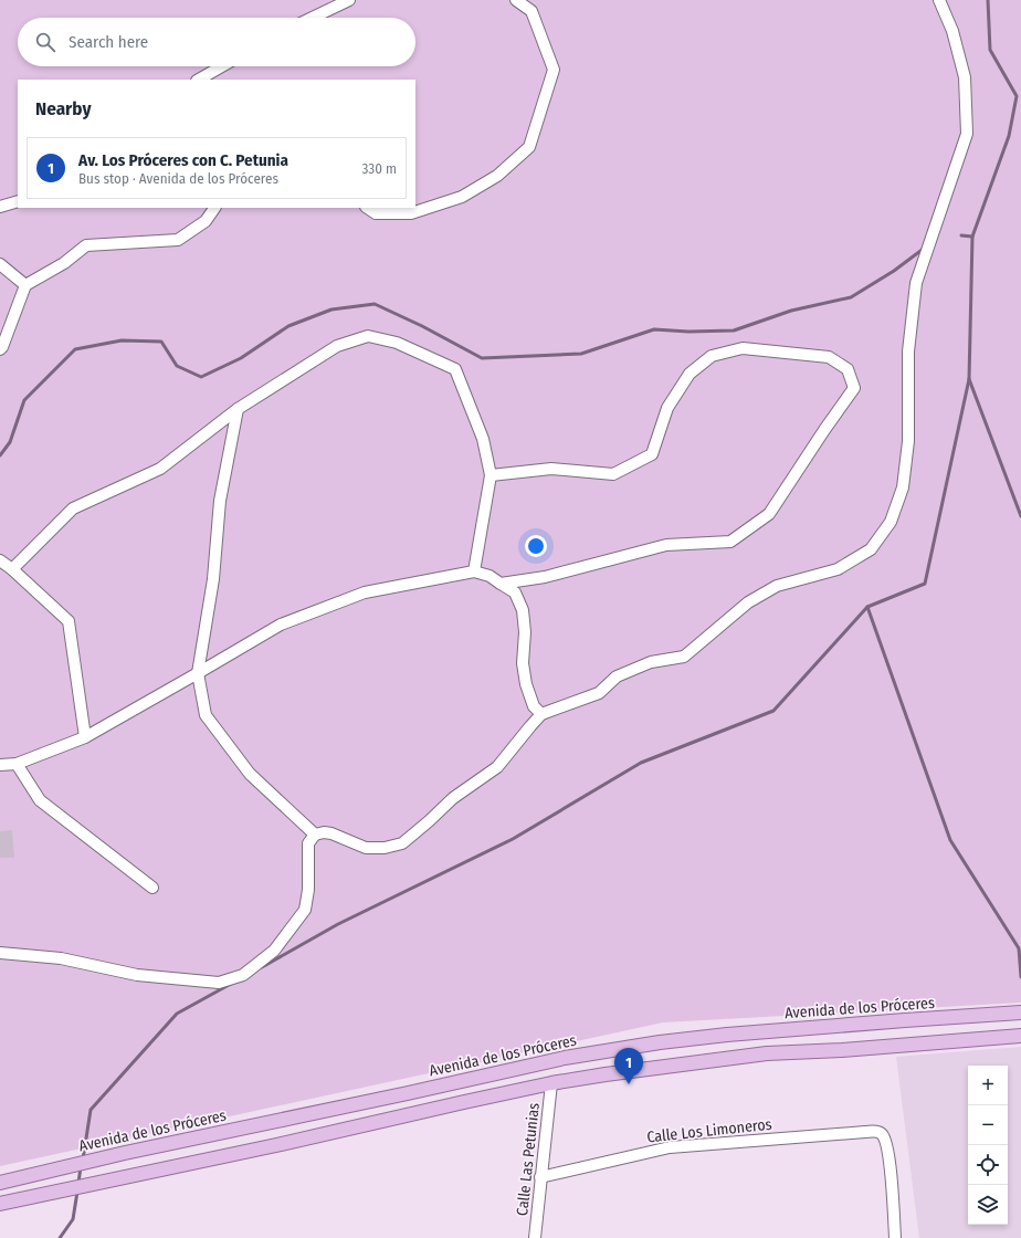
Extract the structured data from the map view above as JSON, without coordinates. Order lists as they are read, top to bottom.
{
  "streets": {
    "main road": ["Avenida de los Próceres"],
    "street": ["Calle Los Limoneros", "Calle Las Petunias"]
  },
  "crossings": [
    ["Calle Los Limoneros", "Calle Las Petunias"]
  ],
  "page": {
    "search": "Search here",
    "heading": "Nearby",
    "list": [
      {
        "mark": "1",
        "name": "Av. Los Próceres con C. Petunia",
        "note": "Bus stop · Avenida de los Próceres",
        "value": "330 m"
      }
    ],
    "pins": "1",
    "map_buttons": ["+", "−"]
  }
}
